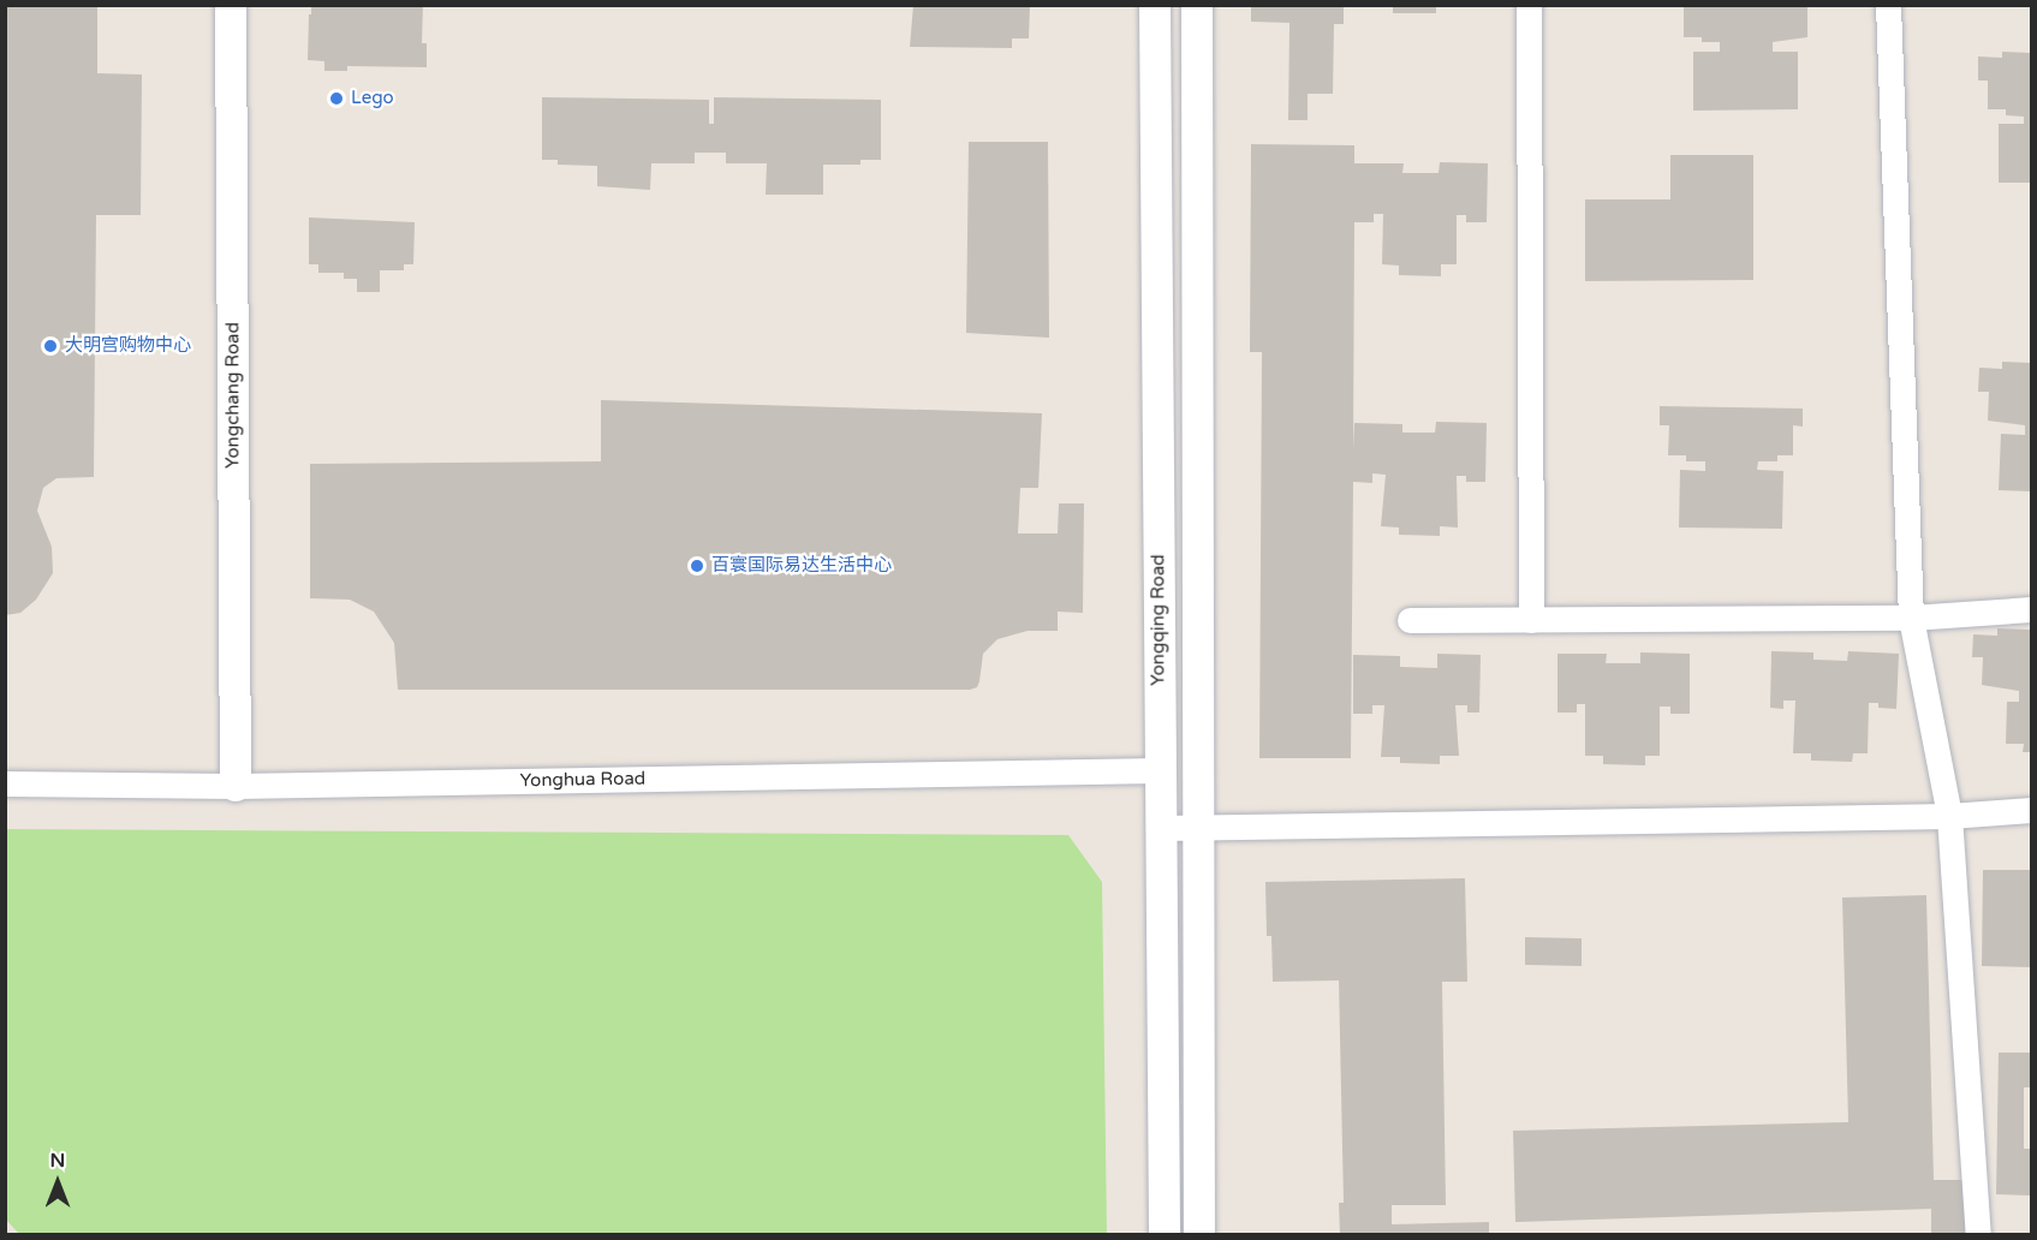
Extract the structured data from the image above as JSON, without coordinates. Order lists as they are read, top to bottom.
{
  "streets": {
    "street": ["Yongchang Road", "Yongqing Road", "Yonghua Road"]
  },
  "crossings": [
    ["Yongchang Road", "Yonghua Road"],
    ["Yongqing Road", "Yonghua Road"]
  ],
  "places": ["Lego", "大明宫购物中心", "百寰国际易达生活中心"],
  "north": "top"
}
